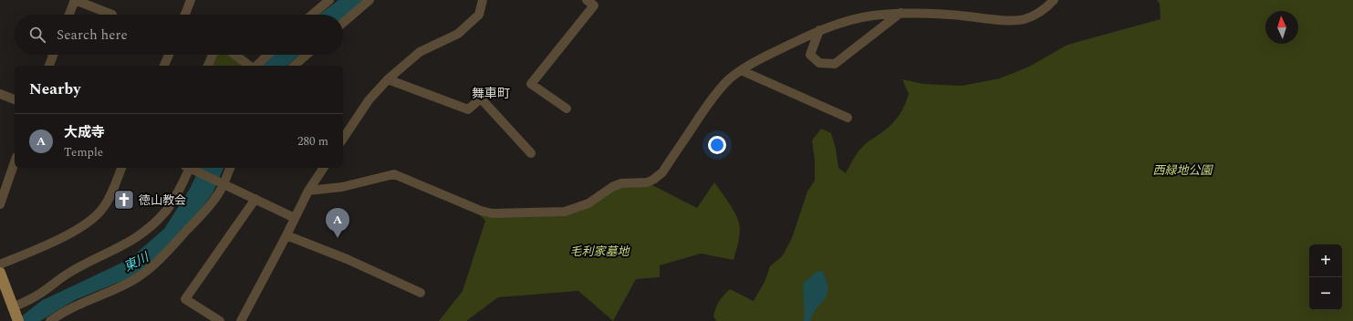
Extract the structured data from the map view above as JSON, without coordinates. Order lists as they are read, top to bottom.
{
  "districts": ["舞車町"],
  "water": ["東川"],
  "parks": ["西緑地公園", "毛利家墓地"],
  "places": {
    "church": ["徳山教会"]
  },
  "north": "top",
  "page": {
    "search": "Search here",
    "heading": "Nearby",
    "list": [
      {
        "mark": "A",
        "name": "大成寺",
        "note": "Temple",
        "value": "280 m"
      }
    ],
    "pins": "A",
    "map_buttons": ["+", "−"]
  }
}
